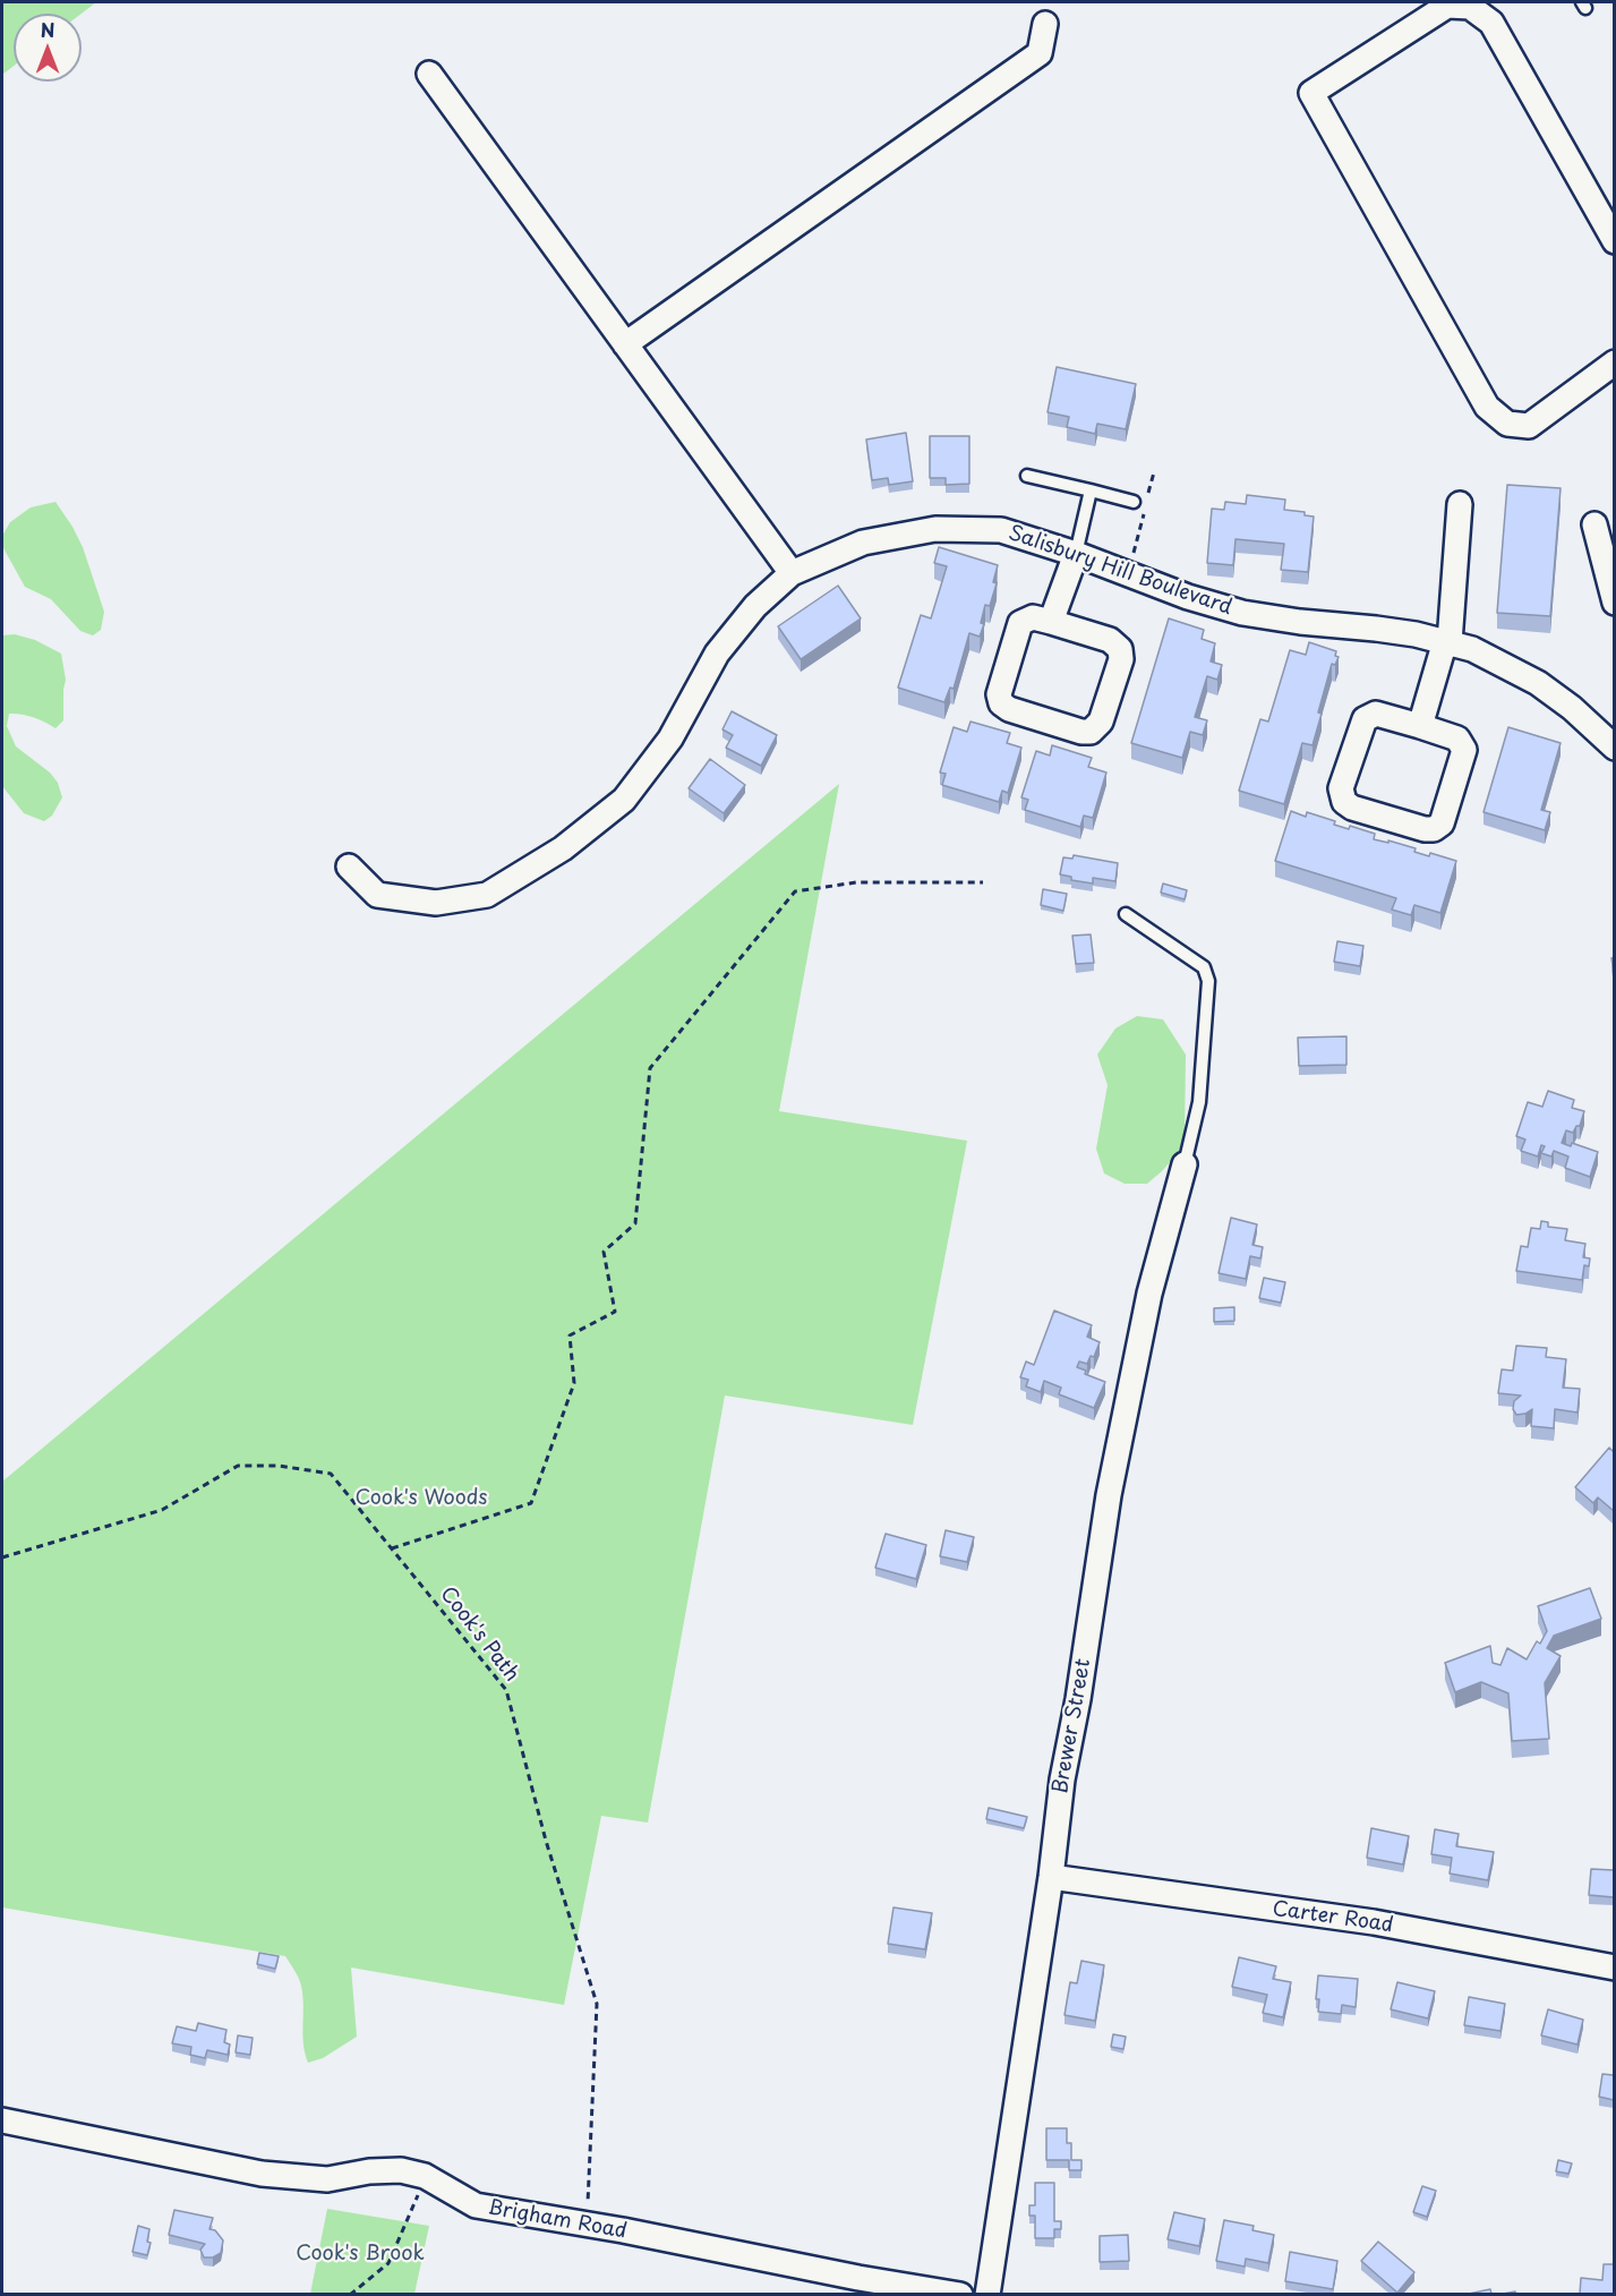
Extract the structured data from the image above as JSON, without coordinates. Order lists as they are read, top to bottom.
{
  "streets": {
    "street": [
      "Salisbury Hill Boulevard",
      "Brewer Street",
      "Carter Road",
      "Brigham Road"
    ],
    "path": ["Cook's Path"]
  },
  "crossings": [
    ["Cook's Path", "Brigham Road"],
    ["Brewer Street", "Carter Road"]
  ],
  "parks": ["Cook's Woods", "Cook's Brook"],
  "north": "top"
}
